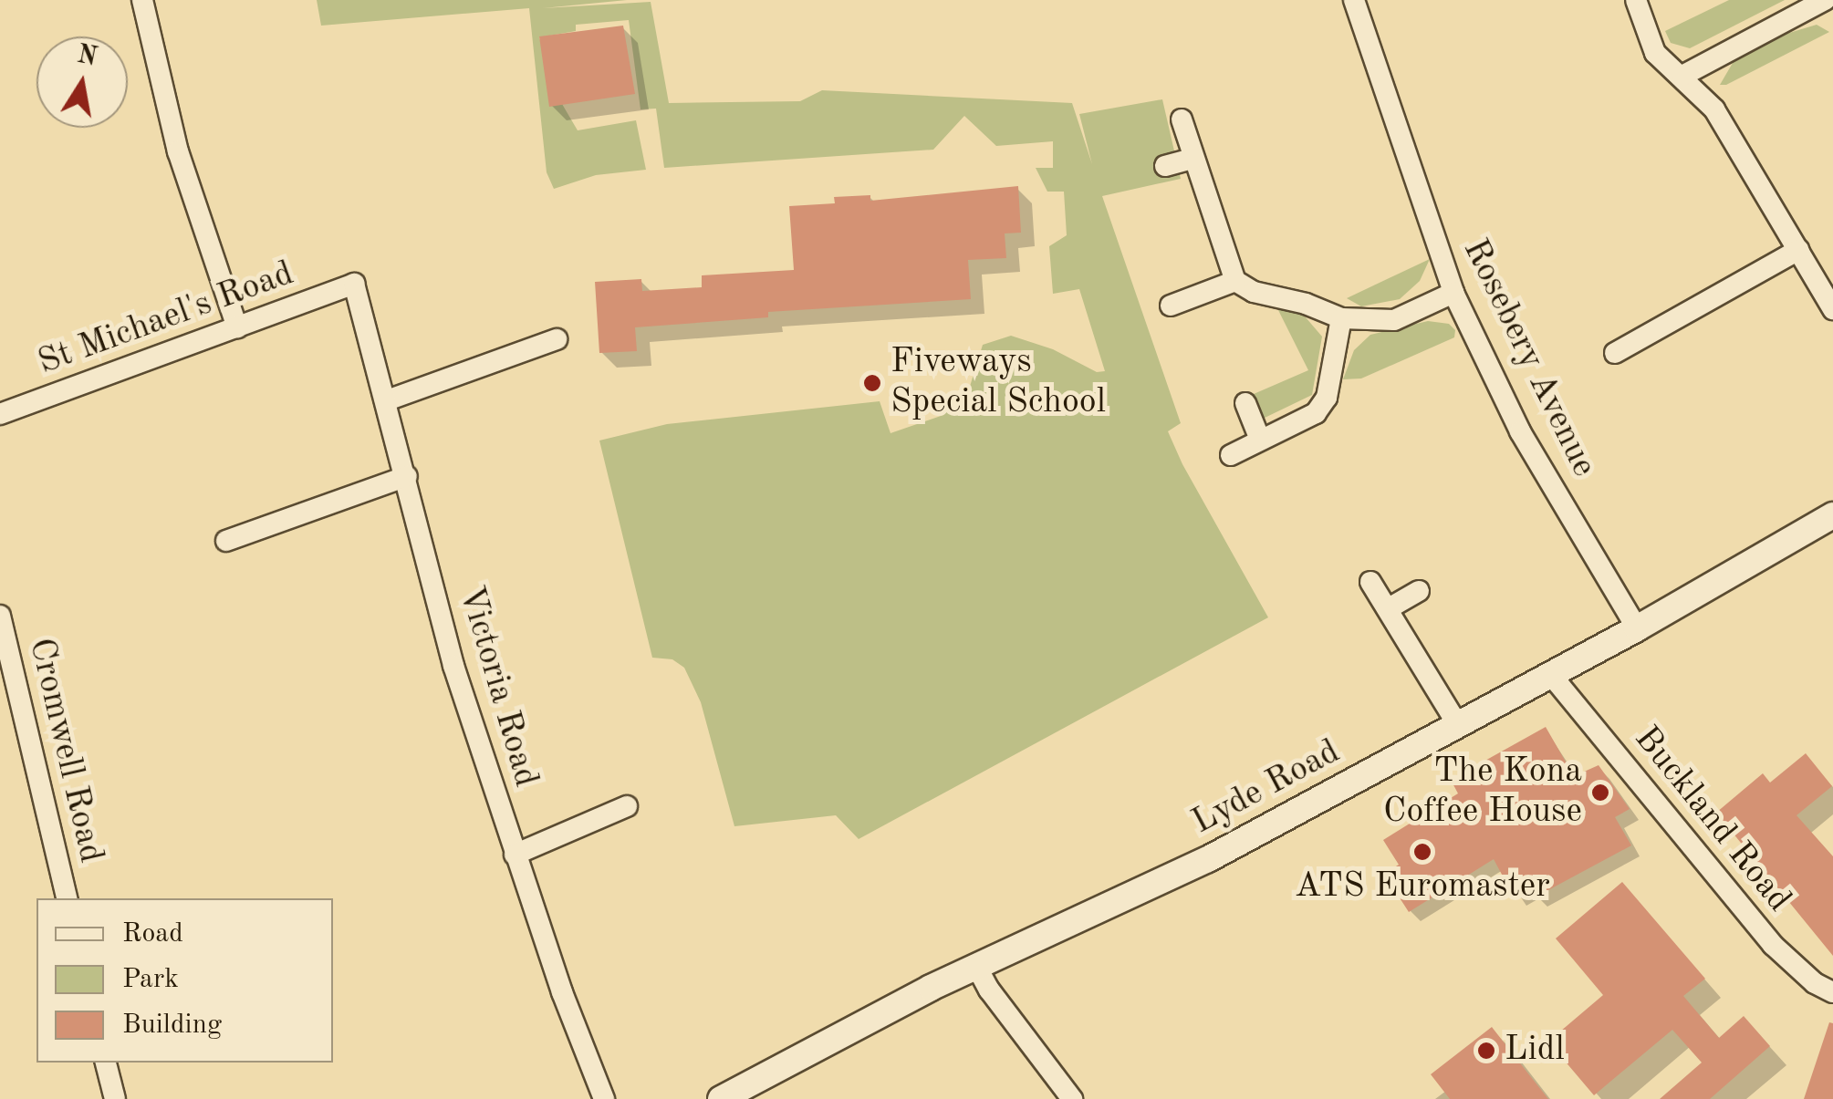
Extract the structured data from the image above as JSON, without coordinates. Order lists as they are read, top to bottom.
{
  "streets": {
    "street": [
      "St Michael's Road",
      "Rosebery Avenue",
      "Victoria Road",
      "Cromwell Road",
      "Lyde Road",
      "Buckland Road"
    ]
  },
  "crossings": [
    ["St Michael's Road", "Victoria Road"],
    ["Rosebery Avenue", "Lyde Road"],
    ["Lyde Road", "Buckland Road"]
  ],
  "places": [
    "Fiveways Special School",
    "The Kona Coffee House",
    "ATS Euromaster",
    "Lidl"
  ],
  "legend": ["Road", "Park", "Building"],
  "north": "top"
}
